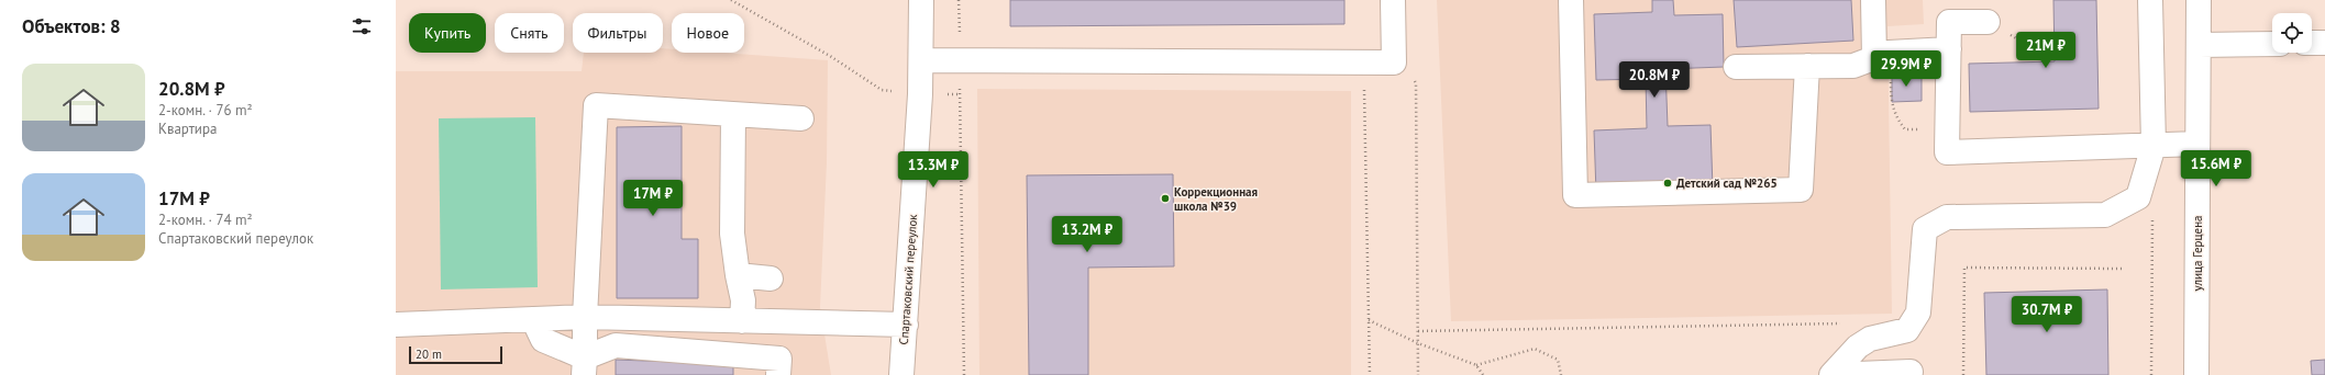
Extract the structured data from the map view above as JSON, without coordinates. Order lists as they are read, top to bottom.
{
  "streets": {
    "street": ["улица Герцена", "Спартаковский переулок"]
  },
  "places": ["Детский сад №265", "Коррекционная школа №39"],
  "scale_bar": "20 m",
  "page": {
    "heading": "Объектов: 8",
    "chip": [
      "Купить",
      "Снять",
      "Фильтры",
      "Новое"
    ],
    "price": [
      "21M ₽",
      "29.9M ₽",
      "20.8M ₽",
      "15.6M ₽",
      "13.3M ₽",
      "17M ₽",
      "13.2M ₽",
      "30.7M ₽"
    ],
    "list": [
      {
        "name": "20.8M ₽",
        "note": "2-комн. · 76 m² · Квартира"
      },
      {
        "name": "17M ₽",
        "note": "2-комн. · 74 m² · Спартаковский переулок"
      }
    ],
    "scale": "20 m"
  }
}
